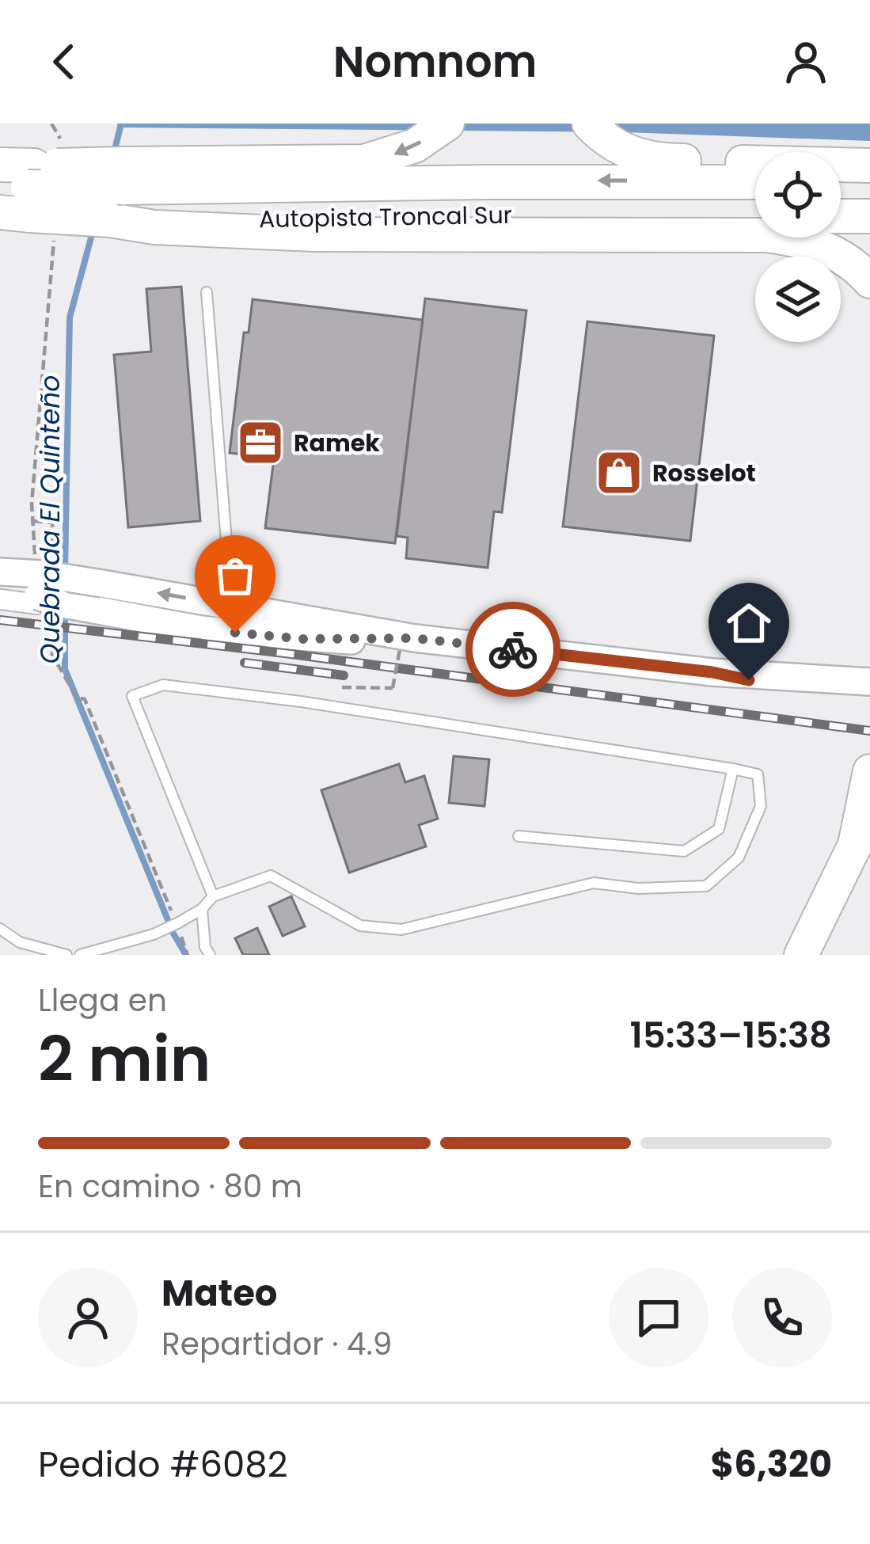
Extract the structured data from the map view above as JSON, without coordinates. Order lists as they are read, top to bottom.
{
  "streets": {
    "highway": ["Autopista Troncal Sur"]
  },
  "water": ["Quebrada El Quinteño"],
  "places": {
    "office": ["Ramek"],
    "shop": ["Rosselot"]
  },
  "page": {
    "header": "Nomnom",
    "heading": ["2 min", "Llega en", "15:33–15:38"],
    "panel": [
      "Mateo",
      "Repartidor · 4.9",
      "Pedido #6082",
      "$6,320"
    ],
    "bar": "En camino · 80 m"
  }
}
